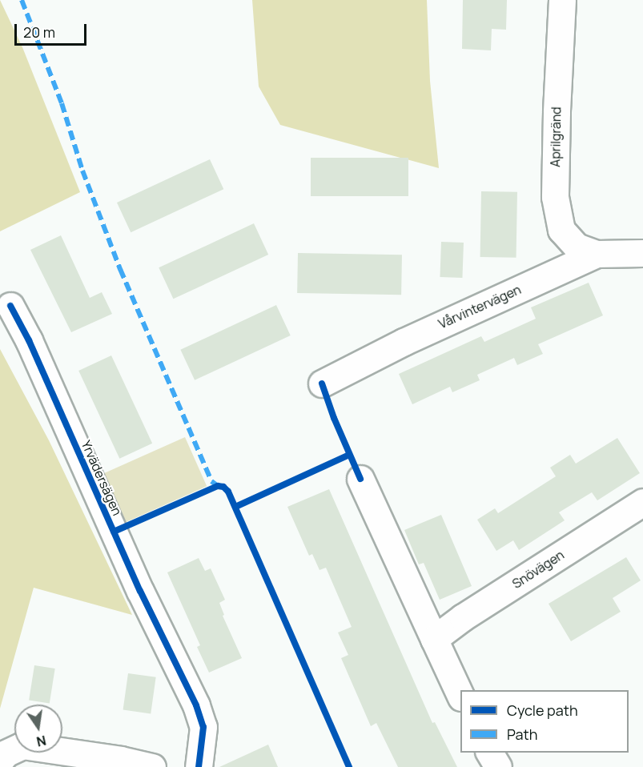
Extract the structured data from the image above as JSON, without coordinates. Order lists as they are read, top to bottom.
{
  "streets": {
    "street": [
      "Aprilgränd",
      "Vårvintervägen",
      "Yrvädersägen",
      "Snövägen"
    ]
  },
  "crossings": [
    ["Aprilgränd", "Vårvintervägen"]
  ],
  "legend": ["Cycle path", "Path"],
  "scale_bar": "20 m",
  "north": "bottom"
}
